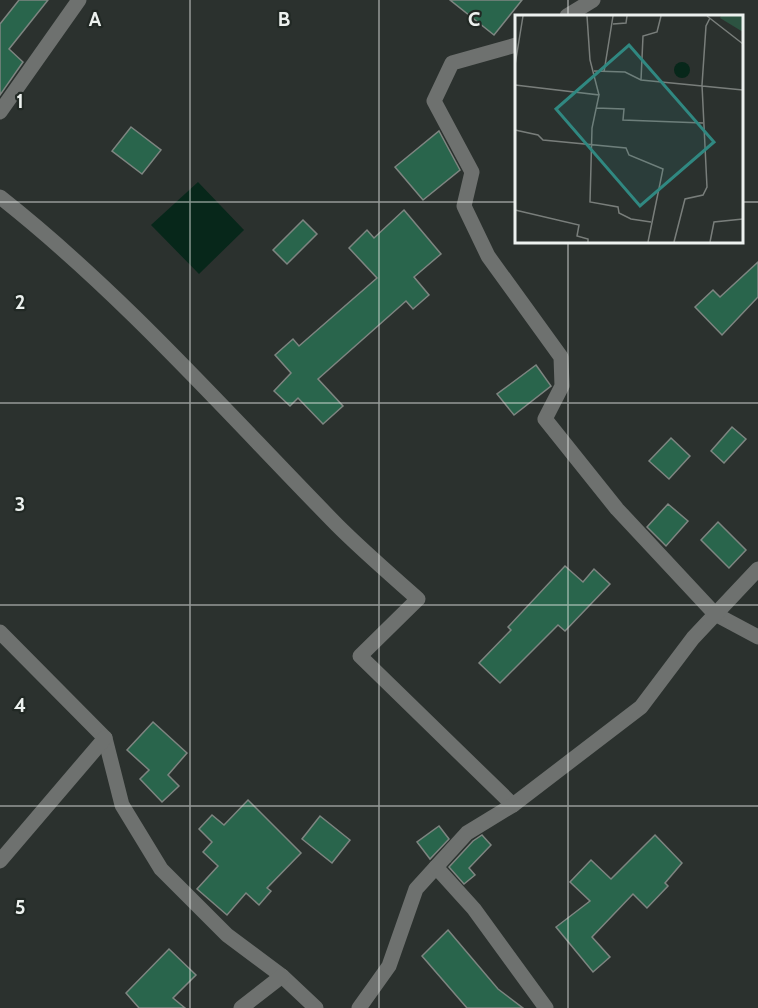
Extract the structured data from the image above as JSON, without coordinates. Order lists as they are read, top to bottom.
{
  "grid": {
    "columns": ["A", "B", "C"],
    "rows": [
      "1",
      "2",
      "3",
      "4",
      "5"
    ]
  }
}
